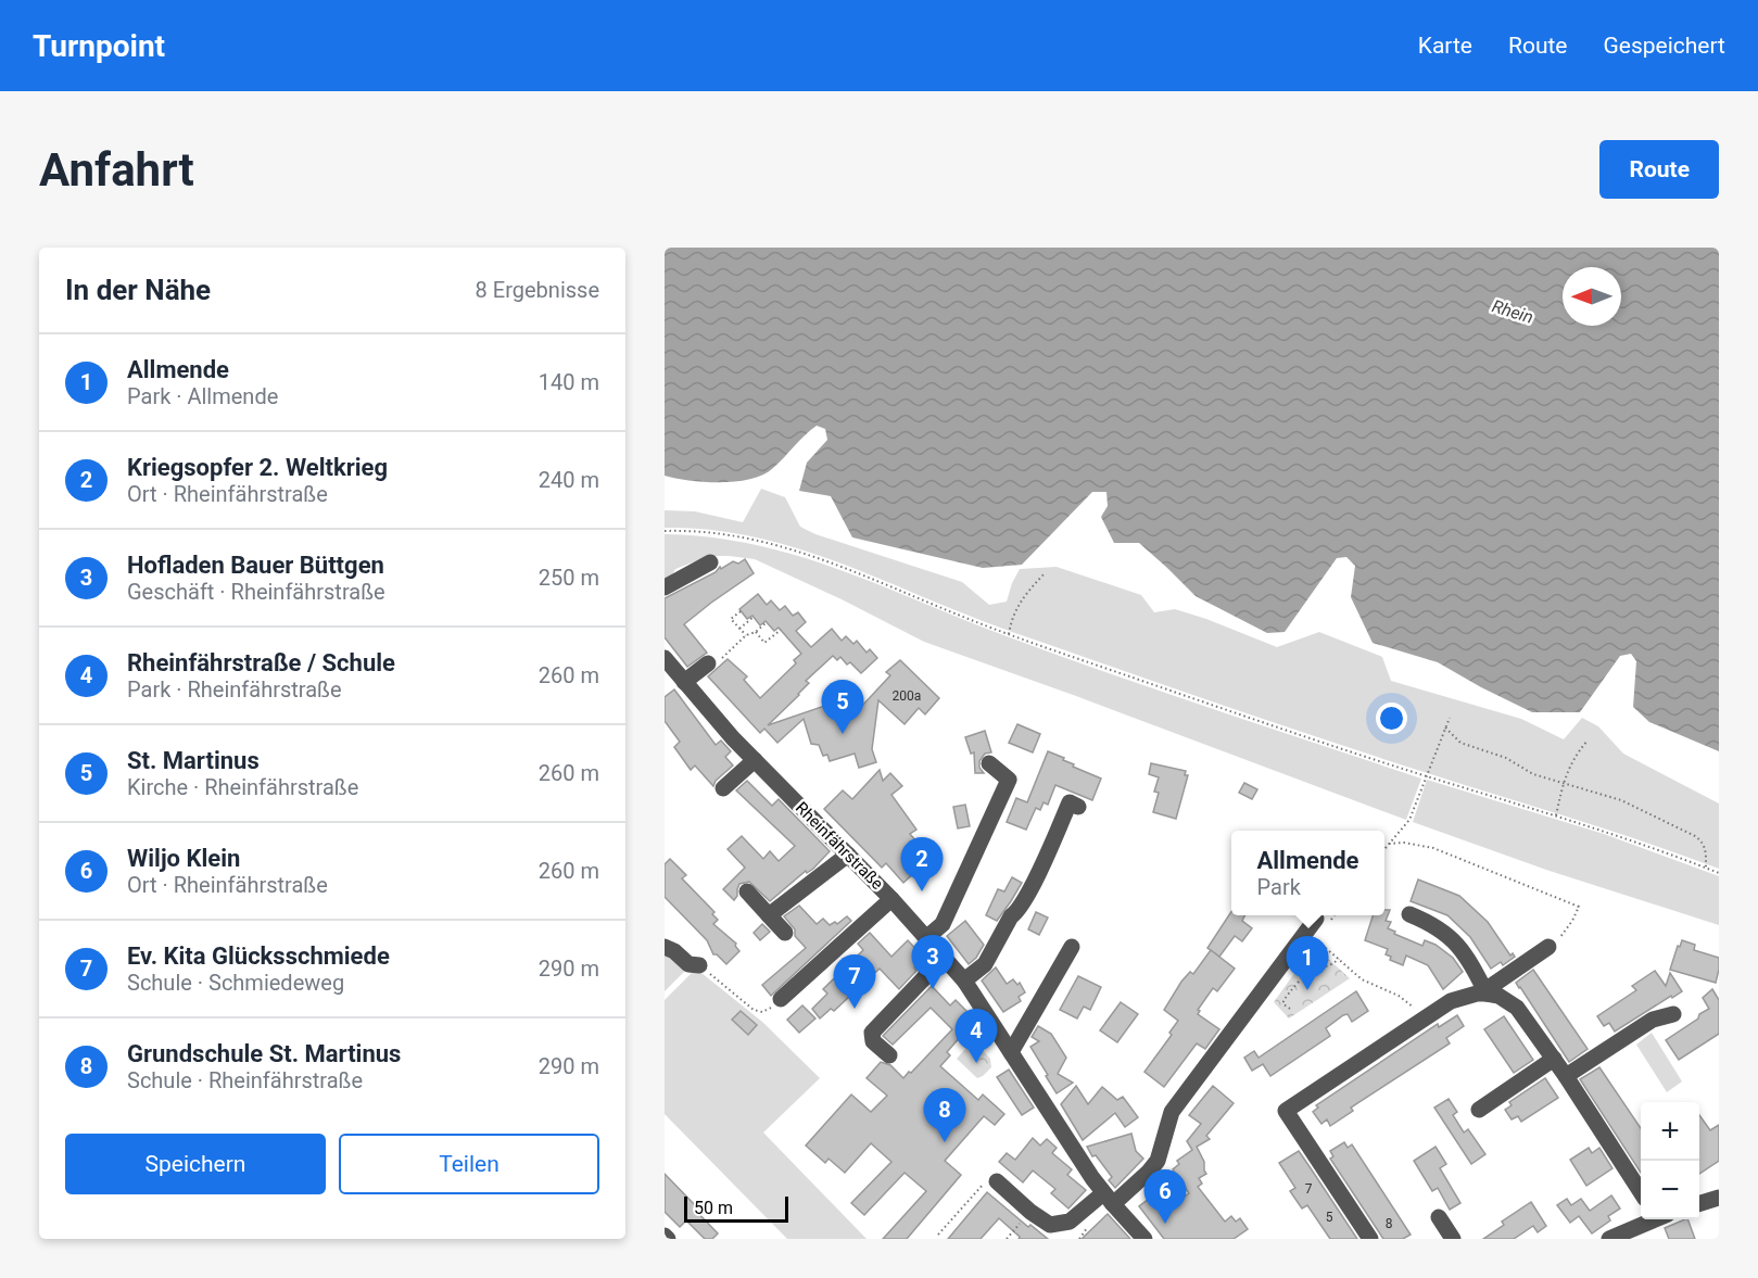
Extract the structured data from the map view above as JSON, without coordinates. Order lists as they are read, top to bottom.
{
  "streets": {
    "street": ["Rheinfährstraße"]
  },
  "water": ["Rhein"],
  "house_numbers": [
    "200a",
    "7",
    "5",
    "8"
  ],
  "scale_bar": "50 m",
  "north": "left",
  "page": {
    "header": "Turnpoint",
    "nav": ["Karte", "Route", "Gespeichert"],
    "buttons": [
      "Route",
      ["Speichern", "Teilen"]
    ],
    "title": "Anfahrt",
    "heading": ["In der Nähe", "8 Ergebnisse"],
    "list": [
      {
        "mark": "1",
        "name": "Allmende",
        "note": "Park · Allmende",
        "value": "140 m"
      },
      {
        "mark": "2",
        "name": "Kriegsopfer 2. Weltkrieg",
        "note": "Ort · Rheinfährstraße",
        "value": "240 m"
      },
      {
        "mark": "3",
        "name": "Hofladen Bauer Büttgen",
        "note": "Geschäft · Rheinfährstraße",
        "value": "250 m"
      },
      {
        "mark": "4",
        "name": "Rheinfährstraße / Schule",
        "note": "Park · Rheinfährstraße",
        "value": "260 m"
      },
      {
        "mark": "5",
        "name": "St. Martinus",
        "note": "Kirche · Rheinfährstraße",
        "value": "260 m"
      },
      {
        "mark": "6",
        "name": "Wiljo Klein",
        "note": "Ort · Rheinfährstraße",
        "value": "260 m"
      },
      {
        "mark": "7",
        "name": "Ev. Kita Glücksschmiede",
        "note": "Schule · Schmiedeweg",
        "value": "290 m"
      },
      {
        "mark": "8",
        "name": "Grundschule St. Martinus",
        "note": "Schule · Rheinfährstraße",
        "value": "290 m"
      }
    ],
    "pins": [
      "5",
      "2",
      "3",
      "1",
      "7",
      "4",
      "8",
      "6"
    ],
    "popup": ["Allmende", "Park"],
    "map_buttons": ["+", "−"],
    "scale": "50 m"
  }
}
